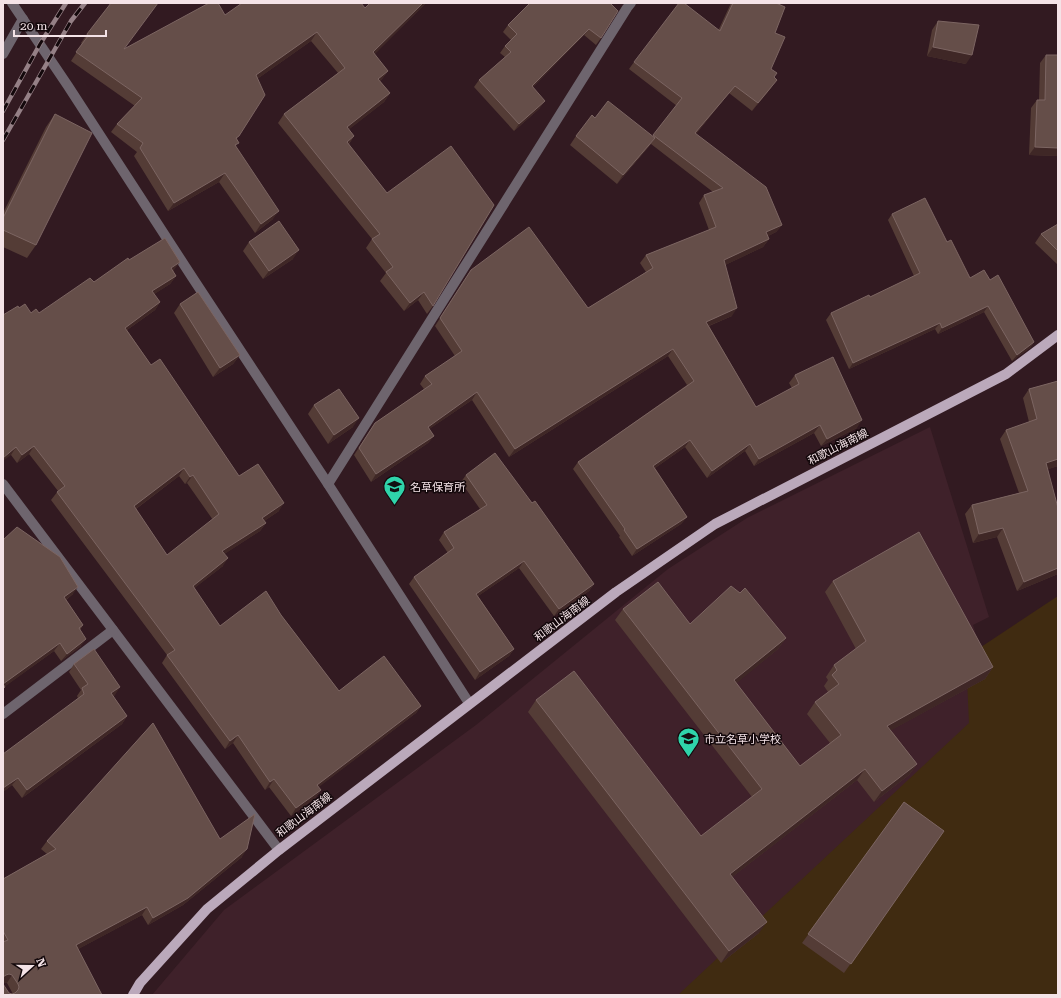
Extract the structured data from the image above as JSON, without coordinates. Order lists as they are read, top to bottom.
{
  "streets": {
    "main road": ["和歌山海南線"]
  },
  "places": {
    "school or university": ["名草保育所", "市立名草小学校"]
  },
  "scale_bar": "20 m",
  "north": "right"
}
